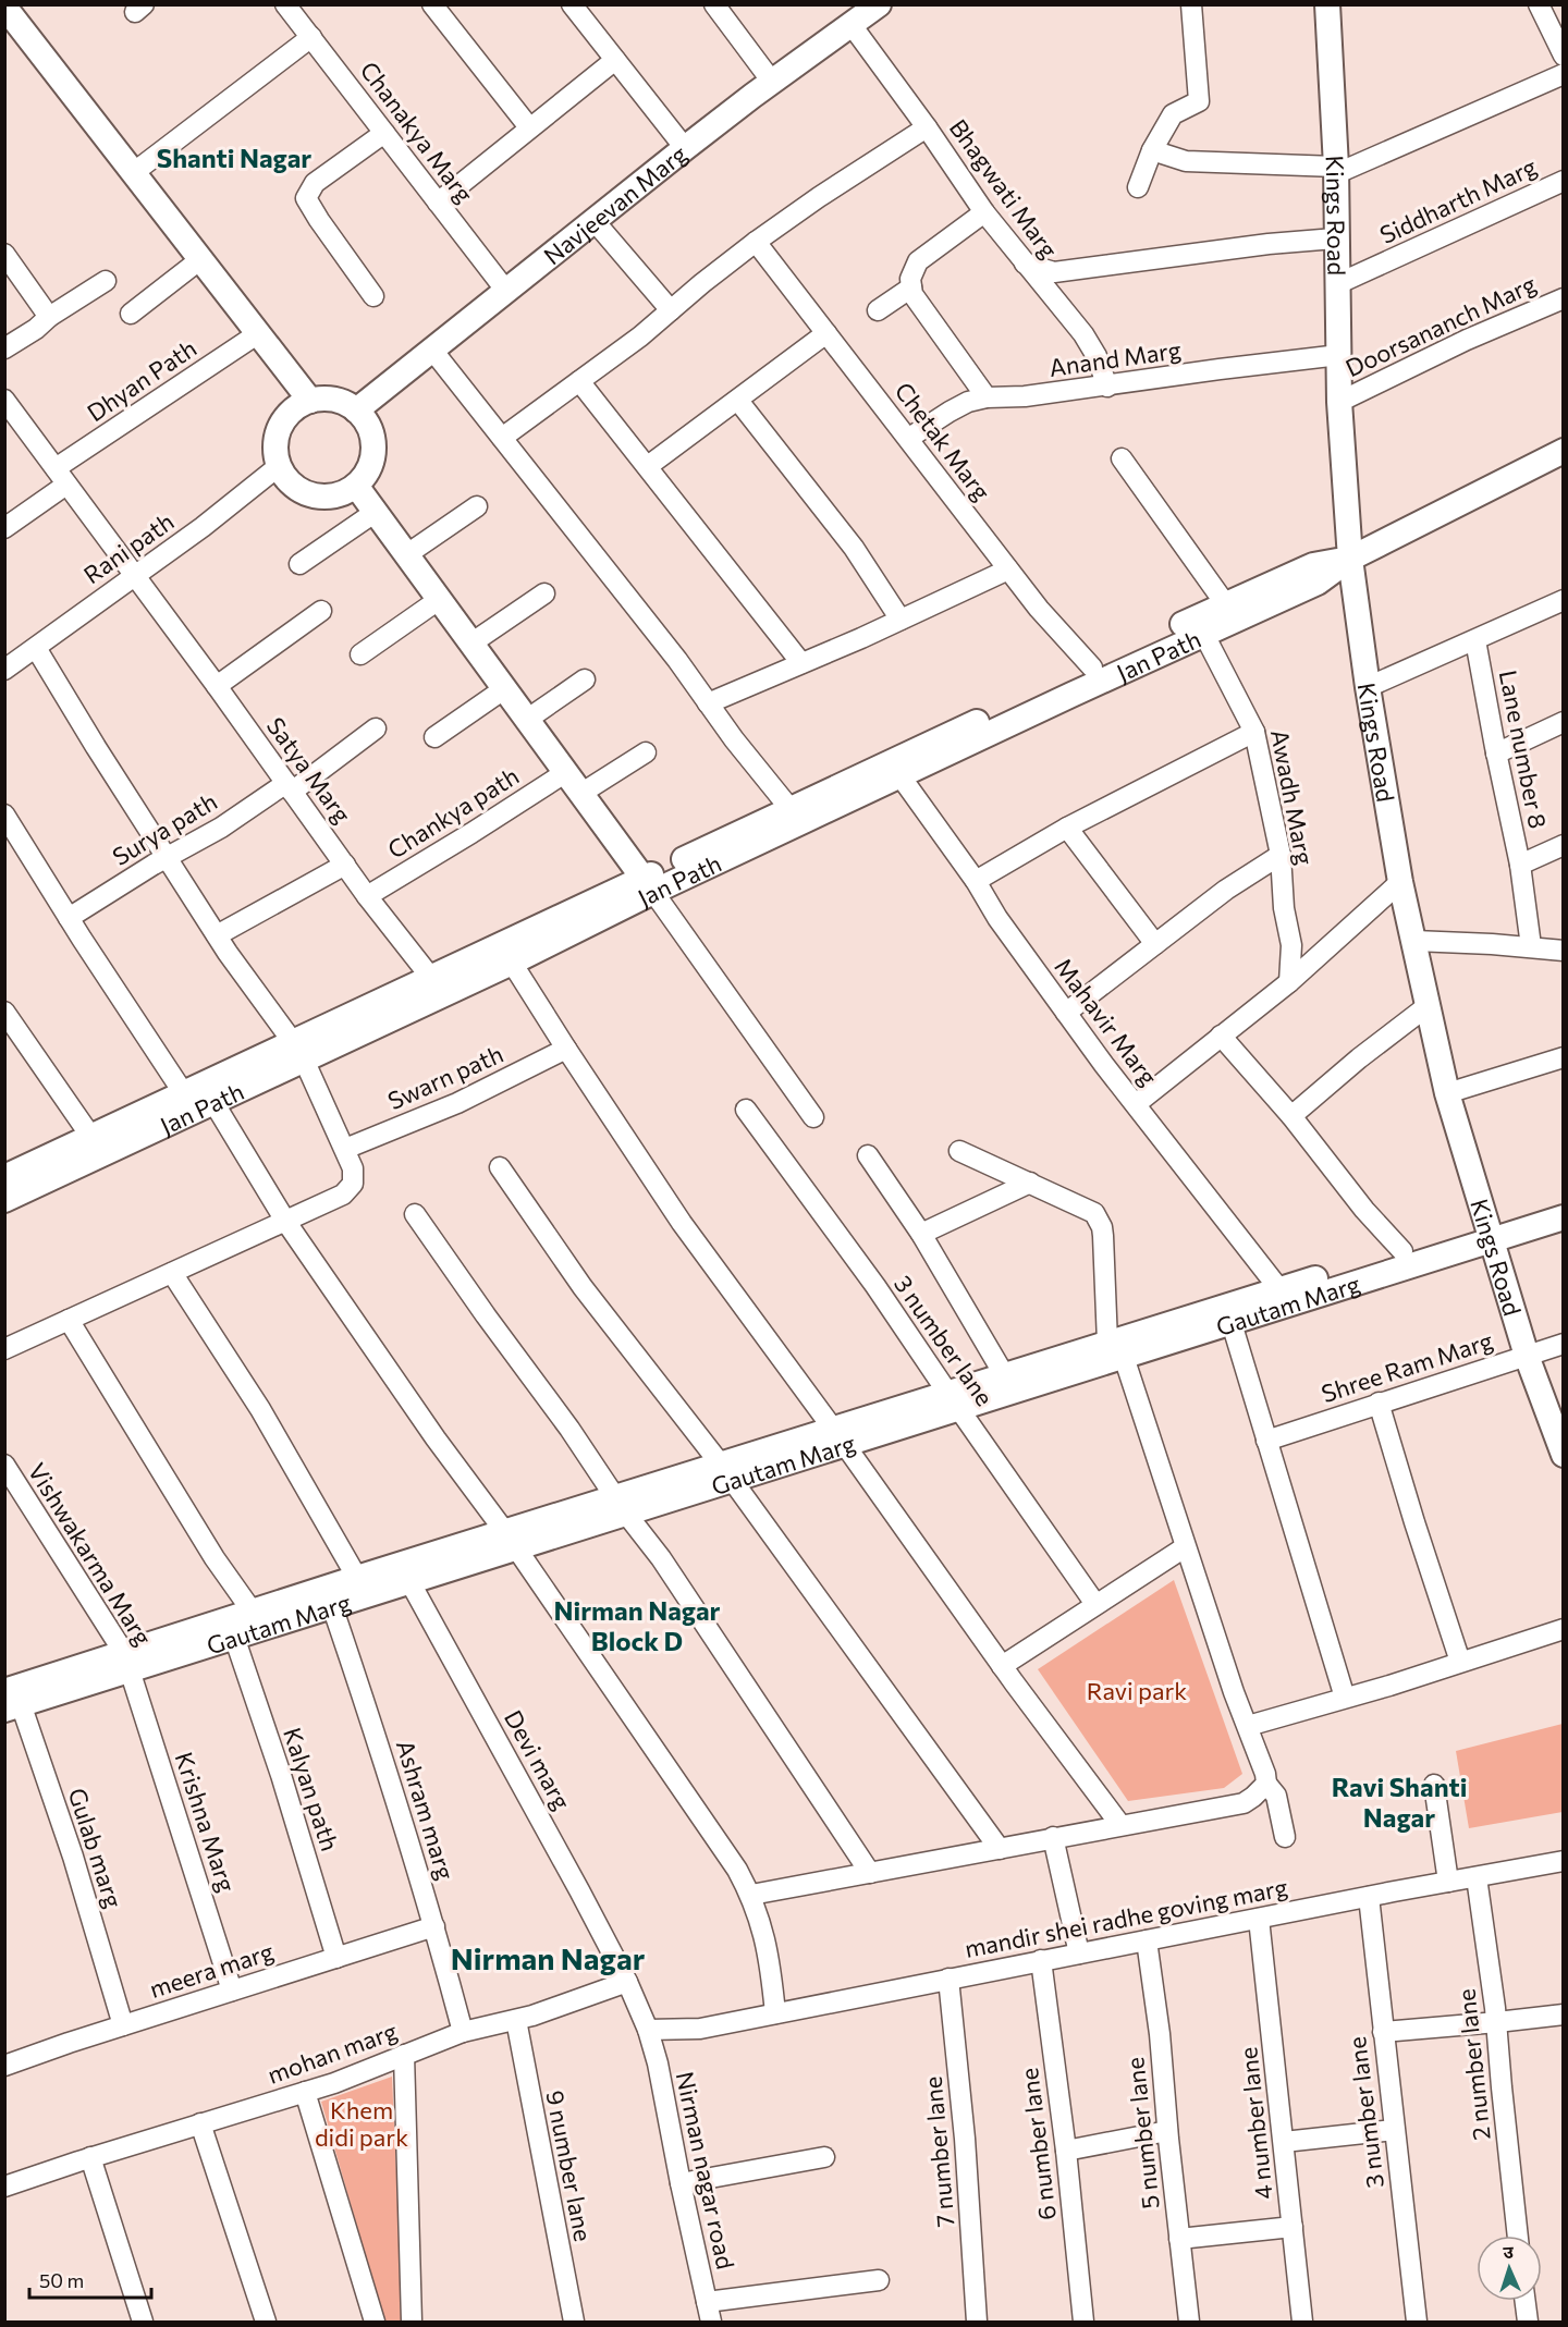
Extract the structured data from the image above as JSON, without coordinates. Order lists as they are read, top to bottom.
{
  "streets": {
    "street": [
      "Chanakya Marg",
      "Bhagwati Marg",
      "Siddharth Marg",
      "Navjeevan Marg",
      "Kings Road",
      "Doorsananch Marg",
      "Anand Marg",
      "Dhyan Path",
      "Chetak Marg",
      "Rani path",
      "Jan Path",
      "Lane number 8",
      "Satya Marg",
      "Awadh Marg",
      "Chankya path",
      "Surya path",
      "Mahavir Marg",
      "Swarn path",
      "Gautam Marg",
      "3 number lane",
      "Shree Ram Marg",
      "Vishwakarma Marg",
      "Devi marg",
      "Kalyan path",
      "Ashram marg",
      "Krishna Marg",
      "Gulab marg",
      "mandir shei radhe goving marg",
      "meera marg",
      "mohan marg",
      "2 number lane",
      "4 number lane",
      "5 number lane",
      "6 number lane",
      "7 number lane",
      "9 number lane",
      "Nirman nagar road"
    ]
  },
  "crossings": [
    ["Chanakya Marg", "Navjeevan Marg"],
    ["Bhagwati Marg", "Navjeevan Marg"],
    ["Bhagwati Marg", "Anand Marg"],
    ["Siddharth Marg", "Kings Road"],
    ["Navjeevan Marg", "Rani path"],
    ["Kings Road", "Doorsananch Marg"],
    ["Kings Road", "Anand Marg"],
    ["Kings Road", "Jan Path"],
    ["Kings Road", "Gautam Marg"],
    ["Kings Road", "Shree Ram Marg"],
    ["Anand Marg", "Chetak Marg"],
    ["Dhyan Path", "Satya Marg"],
    ["Chetak Marg", "Jan Path"],
    ["Rani path", "Satya Marg"],
    ["Jan Path", "Satya Marg"],
    ["Jan Path", "Awadh Marg"],
    ["Jan Path", "Mahavir Marg"],
    ["Satya Marg", "Chankya path"],
    ["Satya Marg", "Surya path"],
    ["Gautam Marg", "3 number lane"],
    ["Gautam Marg", "Vishwakarma Marg"],
    ["Gautam Marg", "Devi marg"],
    ["Gautam Marg", "Kalyan path"],
    ["Gautam Marg", "Ashram marg"],
    ["Gautam Marg", "Krishna Marg"],
    ["Gautam Marg", "Gulab marg"],
    ["3 number lane", "mandir shei radhe goving marg"],
    ["Vishwakarma Marg", "Krishna Marg"],
    ["Devi marg", "mohan marg"],
    ["Kalyan path", "meera marg"],
    ["Ashram marg", "meera marg"],
    ["Ashram marg", "mohan marg"],
    ["Krishna Marg", "meera marg"],
    ["Gulab marg", "meera marg"],
    ["mandir shei radhe goving marg", "2 number lane"],
    ["mandir shei radhe goving marg", "4 number lane"],
    ["mandir shei radhe goving marg", "5 number lane"],
    ["mandir shei radhe goving marg", "6 number lane"],
    ["mandir shei radhe goving marg", "7 number lane"],
    ["mandir shei radhe goving marg", "Nirman nagar road"],
    ["mohan marg", "9 number lane"]
  ],
  "districts": [
    "Shanti Nagar",
    "Nirman Nagar Block D",
    "Ravi Shanti Nagar",
    "Nirman Nagar"
  ],
  "parks": ["Ravi park", "Khem didi park"],
  "scale_bar": "50 m",
  "north": "top"
}
